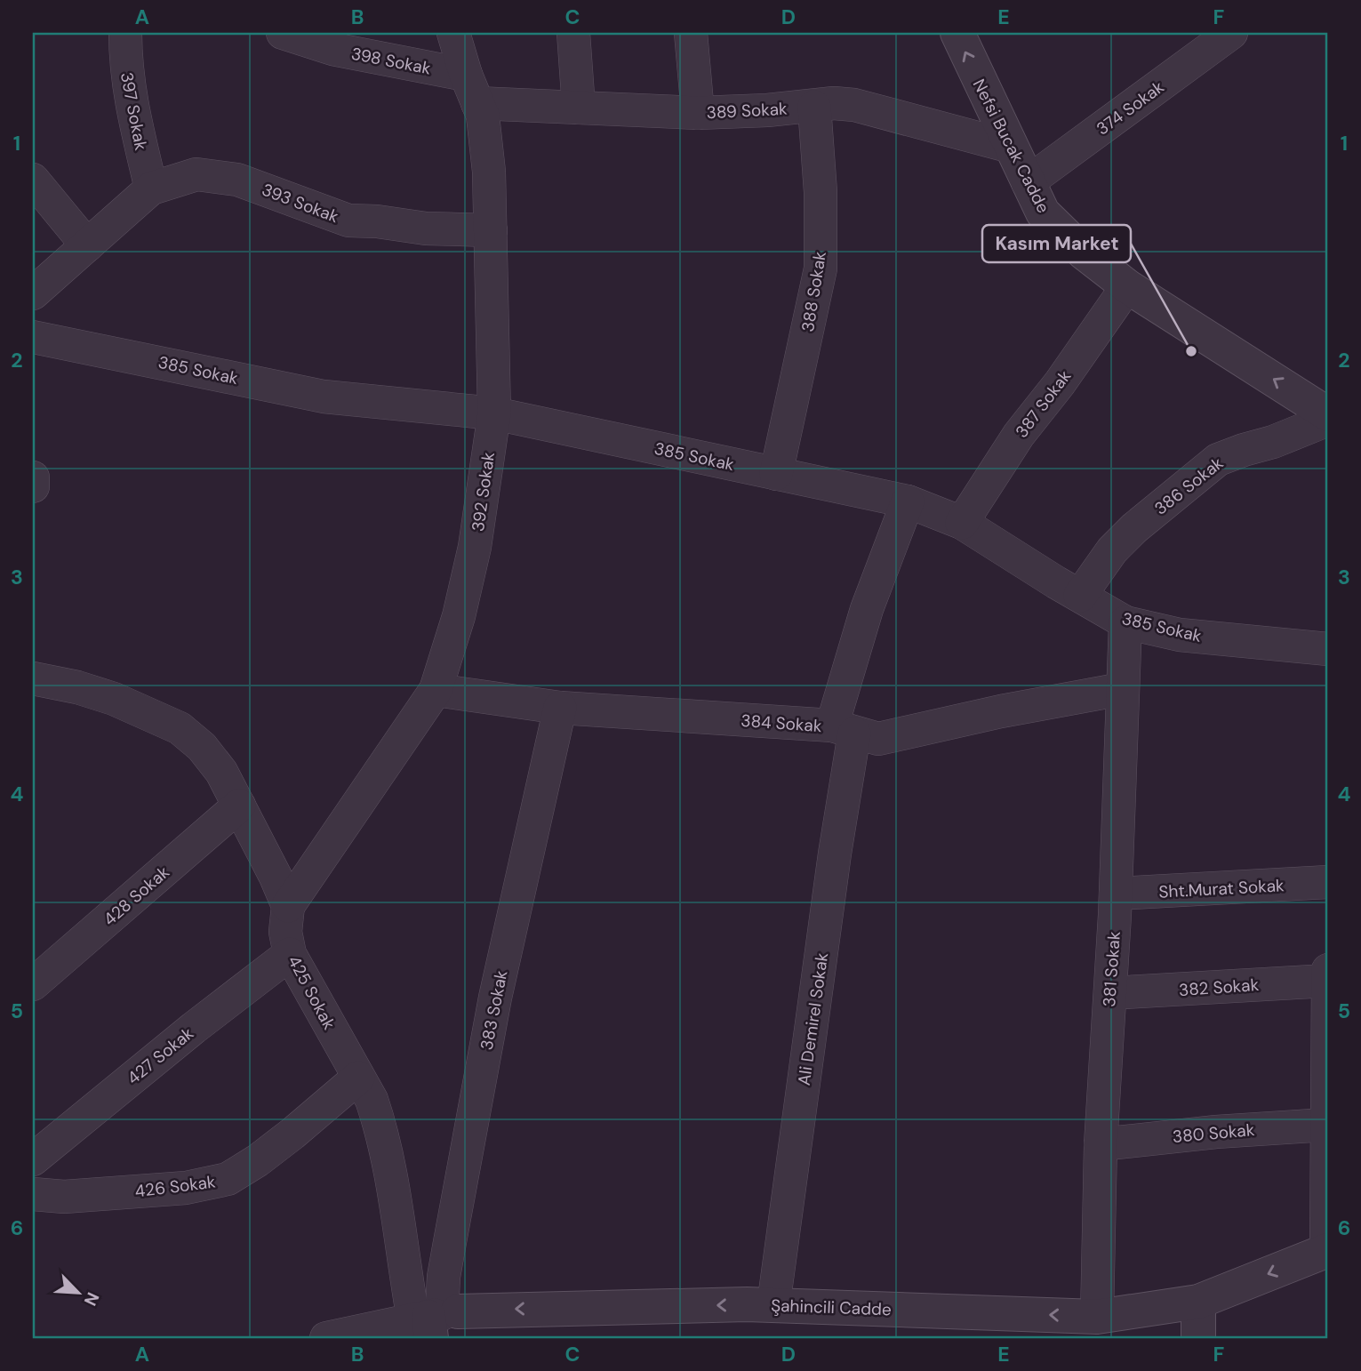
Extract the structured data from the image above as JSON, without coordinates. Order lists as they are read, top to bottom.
{
  "streets": {
    "street": [
      "398 Sokak",
      "374 Sokak",
      "389 Sokak",
      "397 Sokak",
      "Nefsi Bucak Cadde",
      "393 Sokak",
      "388 Sokak",
      "385 Sokak",
      "387 Sokak",
      "386 Sokak",
      "392 Sokak",
      "384 Sokak",
      "Sht.Murat Sokak",
      "428 Sokak",
      "381 Sokak",
      "382 Sokak",
      "425 Sokak",
      "383 Sokak",
      "Ali Demirel Sokak",
      "427 Sokak",
      "380 Sokak",
      "426 Sokak",
      "Şahincili Cadde"
    ]
  },
  "crossings": [
    ["398 Sokak", "389 Sokak"],
    ["398 Sokak", "392 Sokak"],
    ["374 Sokak", "Nefsi Bucak Cadde"],
    ["389 Sokak", "Nefsi Bucak Cadde"],
    ["389 Sokak", "388 Sokak"],
    ["389 Sokak", "392 Sokak"],
    ["397 Sokak", "393 Sokak"],
    ["Nefsi Bucak Cadde", "387 Sokak"],
    ["393 Sokak", "392 Sokak"],
    ["388 Sokak", "385 Sokak"],
    ["385 Sokak", "387 Sokak"],
    ["385 Sokak", "386 Sokak"],
    ["385 Sokak", "392 Sokak"],
    ["385 Sokak", "381 Sokak"],
    ["392 Sokak", "384 Sokak"],
    ["392 Sokak", "425 Sokak"],
    ["384 Sokak", "381 Sokak"],
    ["384 Sokak", "383 Sokak"],
    ["384 Sokak", "Ali Demirel Sokak"],
    ["Sht.Murat Sokak", "381 Sokak"],
    ["428 Sokak", "425 Sokak"],
    ["381 Sokak", "382 Sokak"],
    ["381 Sokak", "380 Sokak"],
    ["381 Sokak", "Şahincili Cadde"],
    ["425 Sokak", "383 Sokak"],
    ["425 Sokak", "427 Sokak"],
    ["425 Sokak", "426 Sokak"],
    ["425 Sokak", "Şahincili Cadde"],
    ["383 Sokak", "Şahincili Cadde"],
    ["Ali Demirel Sokak", "Şahincili Cadde"]
  ],
  "one_way": ["Nefsi Bucak Cadde", "Şahincili Cadde"],
  "places": ["Kasım Market"],
  "north": "bottom right",
  "grid": {
    "columns": [
      "A",
      "B",
      "C",
      "D",
      "E",
      "F"
    ],
    "rows": [
      "1",
      "2",
      "3",
      "4",
      "5",
      "6"
    ]
  }
}
